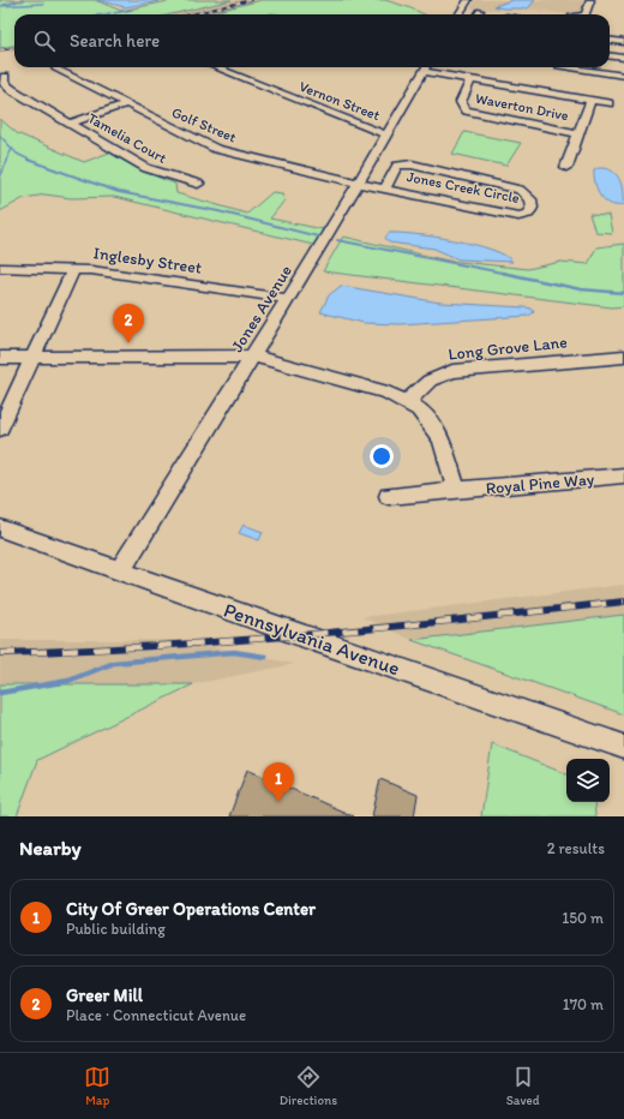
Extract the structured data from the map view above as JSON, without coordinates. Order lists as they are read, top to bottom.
{
  "streets": {
    "street": [
      "Vernon Street",
      "Waverton Drive",
      "Golf Street",
      "Tamelia Court",
      "Jones Creek Circle",
      "Inglesby Street",
      "Jones Avenue",
      "Long Grove Lane",
      "Royal Pine Way",
      "Pennsylvania Avenue"
    ]
  },
  "crossings": [
    ["Vernon Street", "Jones Avenue"],
    ["Golf Street", "Jones Creek Circle"],
    ["Golf Street", "Jones Avenue"],
    ["Jones Creek Circle", "Jones Avenue"],
    ["Inglesby Street", "Jones Avenue"],
    ["Jones Avenue", "Pennsylvania Avenue"]
  ],
  "page": {
    "search": "Search here",
    "pins": ["2", "1"],
    "heading": ["Nearby", "2 results"],
    "list": [
      {
        "mark": "1",
        "name": "City Of Greer Operations Center",
        "note": "Public building",
        "value": "150 m"
      },
      {
        "mark": "2",
        "name": "Greer Mill",
        "note": "Place · Connecticut Avenue",
        "value": "170 m"
      }
    ],
    "nav": ["Map", "Directions", "Saved"]
  }
}
